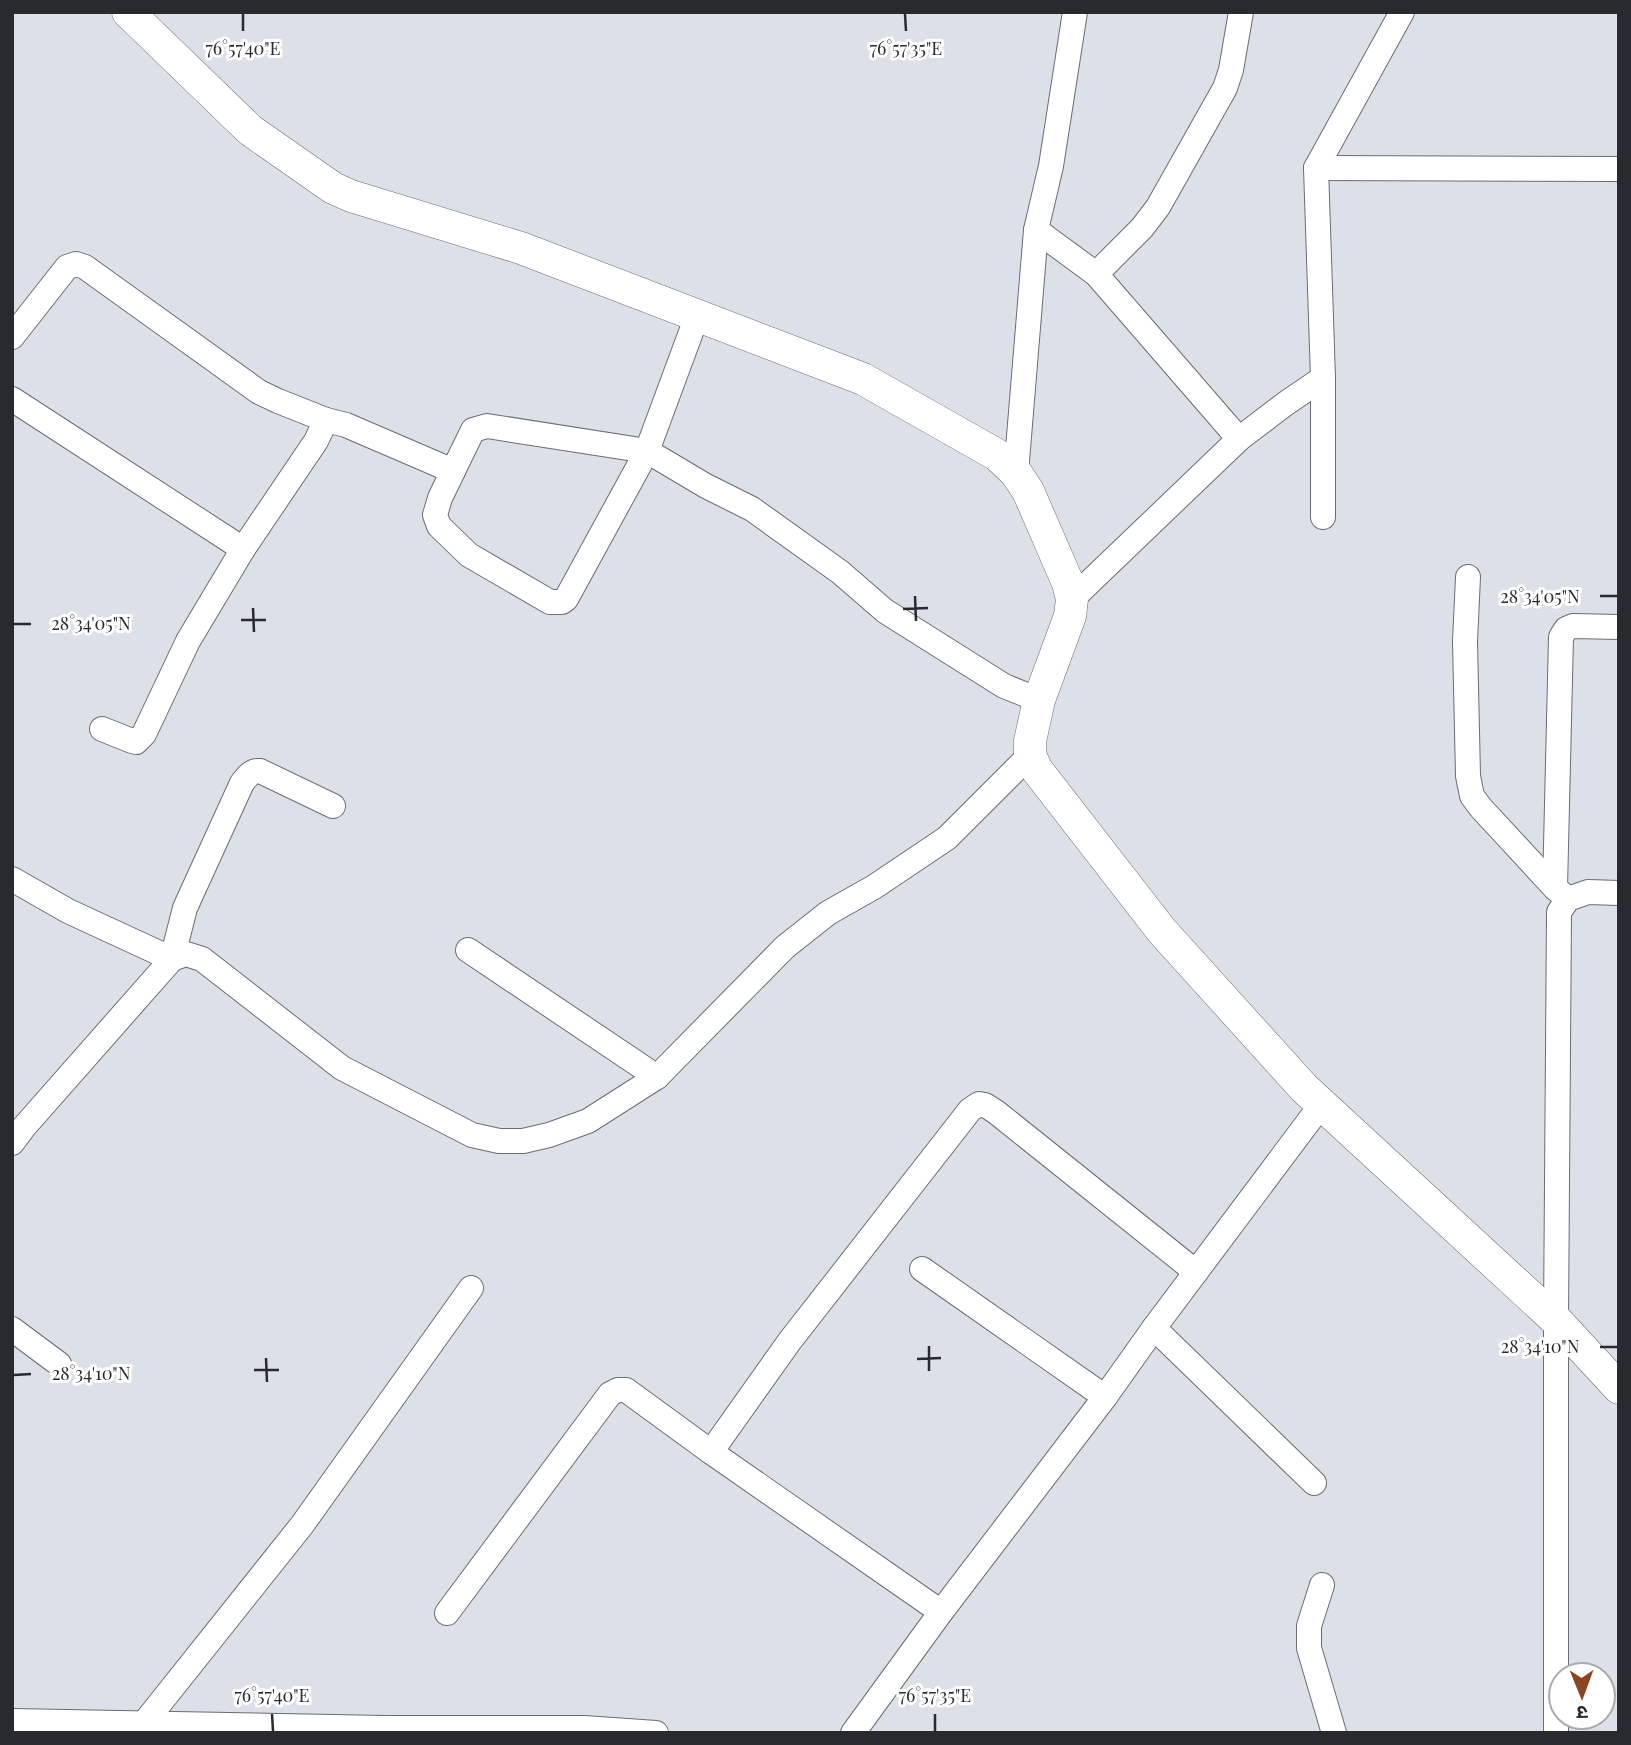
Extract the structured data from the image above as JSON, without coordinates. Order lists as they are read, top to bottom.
{
  "north": "bottom",
  "coordinates": [
    "76°57'40\"E",
    "76°57'35\"E",
    "28°34'05\"N",
    "28°34'10\"N"
  ]
}
